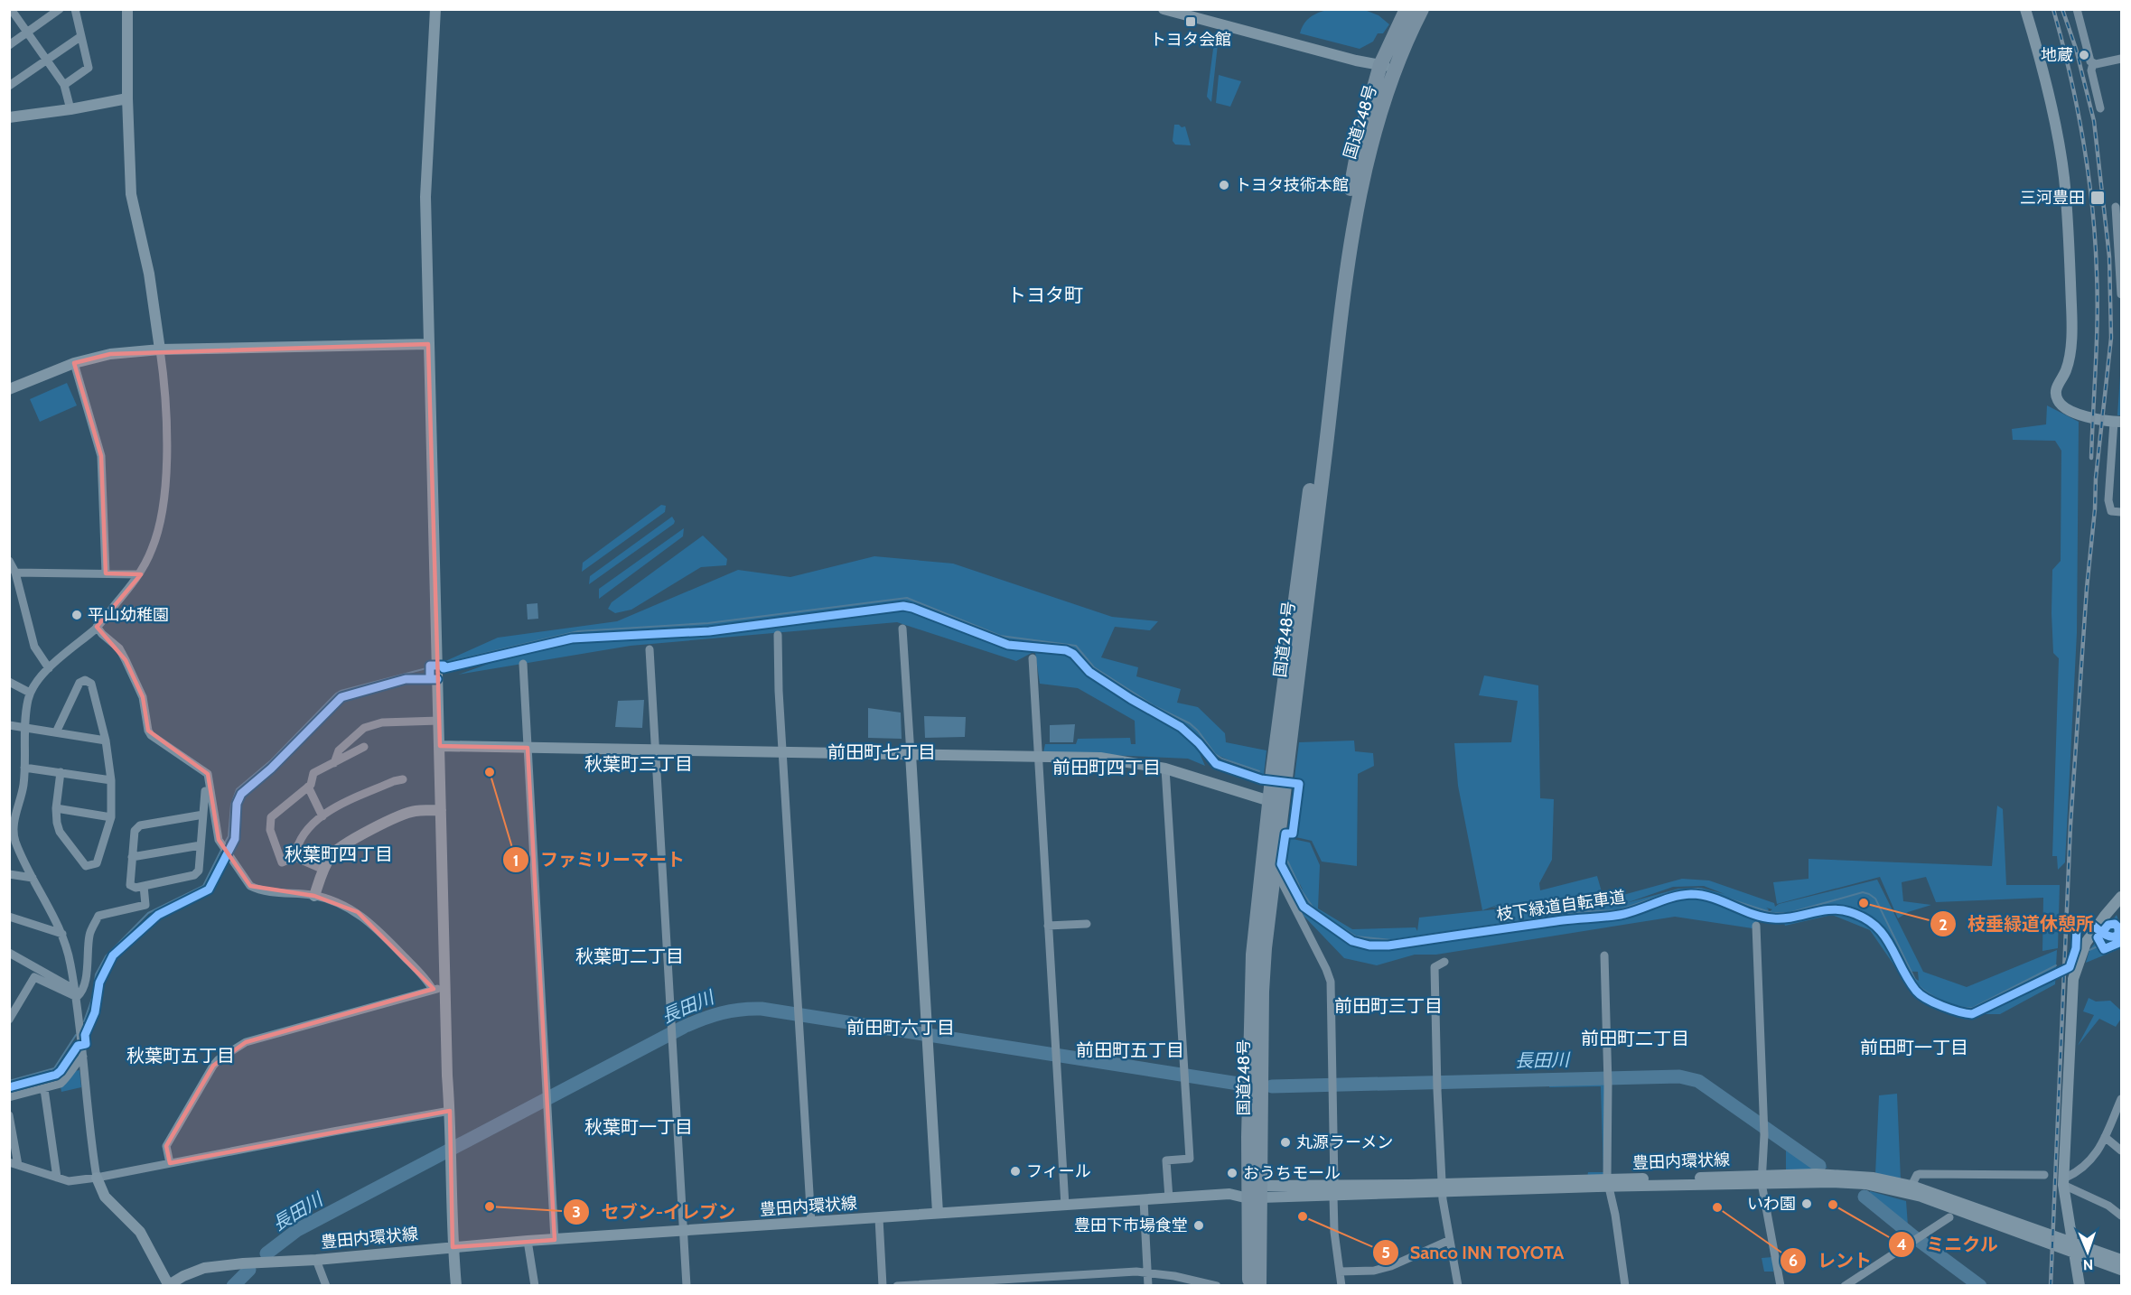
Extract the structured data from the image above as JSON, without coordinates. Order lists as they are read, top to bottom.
{
  "streets": {
    "highway": ["国道248号"],
    "street": ["豊田内環状線"],
    "cycle path": ["枝下緑道自転車道"]
  },
  "crossings": [
    ["国道248号", "豊田内環状線"]
  ],
  "districts": [
    "トヨタ町",
    "前田町七丁目",
    "秋葉町三丁目",
    "前田町四丁目",
    "秋葉町四丁目",
    "秋葉町二丁目",
    "前田町三丁目",
    "前田町六丁目",
    "前田町二丁目",
    "前田町一丁目",
    "前田町五丁目",
    "秋葉町五丁目",
    "秋葉町一丁目"
  ],
  "water": ["長田川"],
  "places": {
    "transit": ["トヨタ会館", "三河豊田"],
    "other": [
      "地蔵",
      "トヨタ技術本館",
      "平山幼稚園",
      "ファミリーマート",
      "枝垂緑道休憩所",
      "丸源ラーメン",
      "フィール",
      "おうちモール",
      "いわ園",
      "ミニクル",
      "セブン-イレブン",
      "レント",
      "Sanco INN TOYOTA",
      "豊田下市場食堂"
    ]
  },
  "north": "bottom"
}
